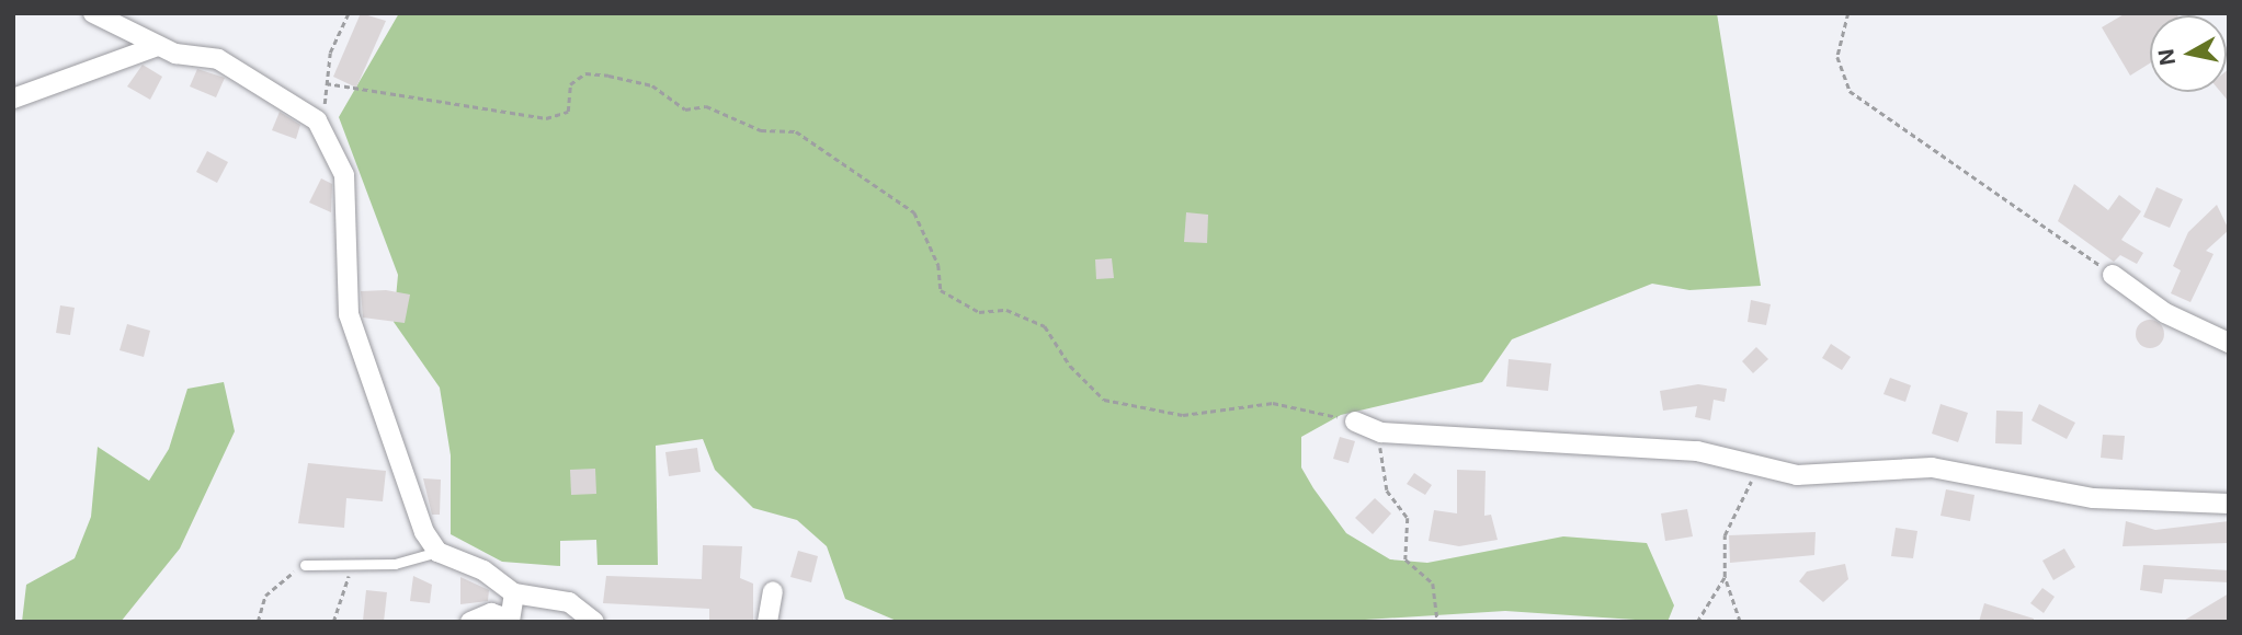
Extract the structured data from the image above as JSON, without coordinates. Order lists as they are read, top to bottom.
{
  "north": "left"
}
